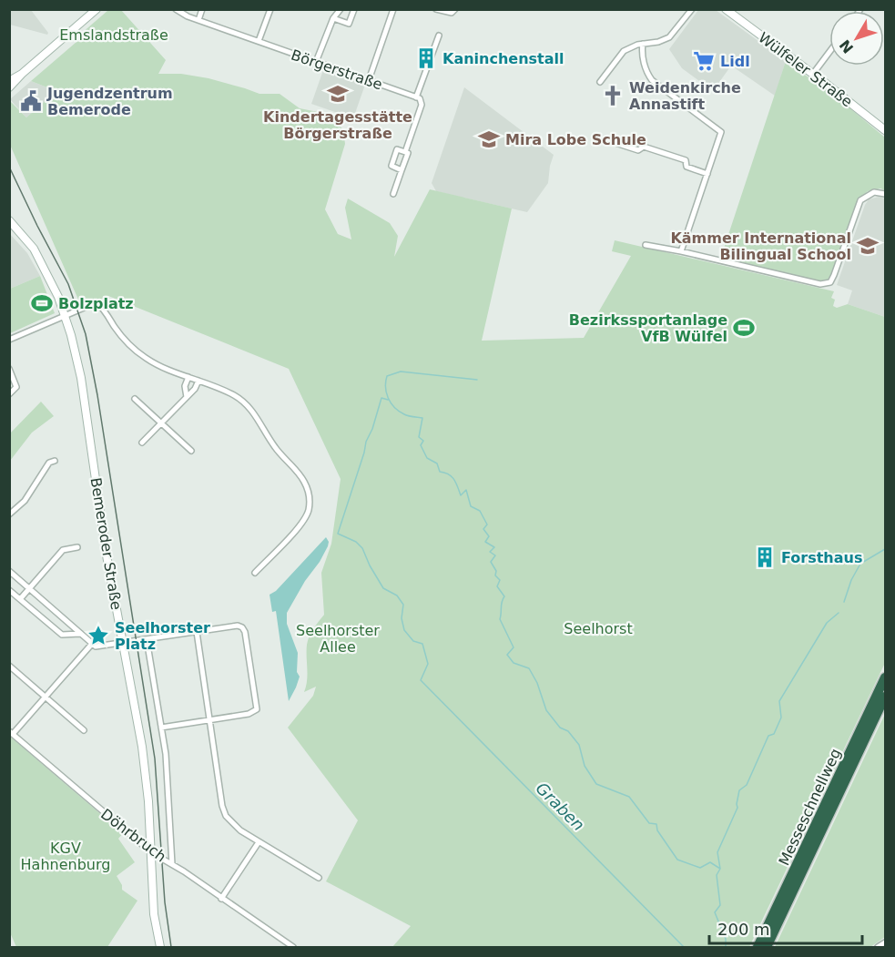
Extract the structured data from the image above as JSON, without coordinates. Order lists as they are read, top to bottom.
{
  "streets": {
    "highway": ["Messeschnellweg"],
    "main road": ["Wülfeler Straße", "Bemeroder Straße"],
    "street": ["Börgerstraße", "Döhrbruch"]
  },
  "crossings": [
    ["Bemeroder Straße", "Döhrbruch"]
  ],
  "water": ["Graben"],
  "parks": [
    "Emslandstraße",
    "Seelhorst",
    "Seelhorster Allee",
    "KGV Hahnenburg"
  ],
  "places": {
    "building": ["Kaninchenstall", "Forsthaus"],
    "supermarket": ["Lidl"],
    "school or university": ["Kindertagesstätte Börgerstraße", "Mira Lobe Schule", "Kämmer International Bilingual School"],
    "church": ["Weidenkirche Annastift"],
    "public building": ["Jugendzentrum Bemerode"],
    "sports": ["Bolzplatz", "Bezirkssportanlage VfB Wülfel"],
    "place": ["Seelhorster Platz"]
  },
  "scale_bar": "200 m",
  "north": "bottom left"
}
